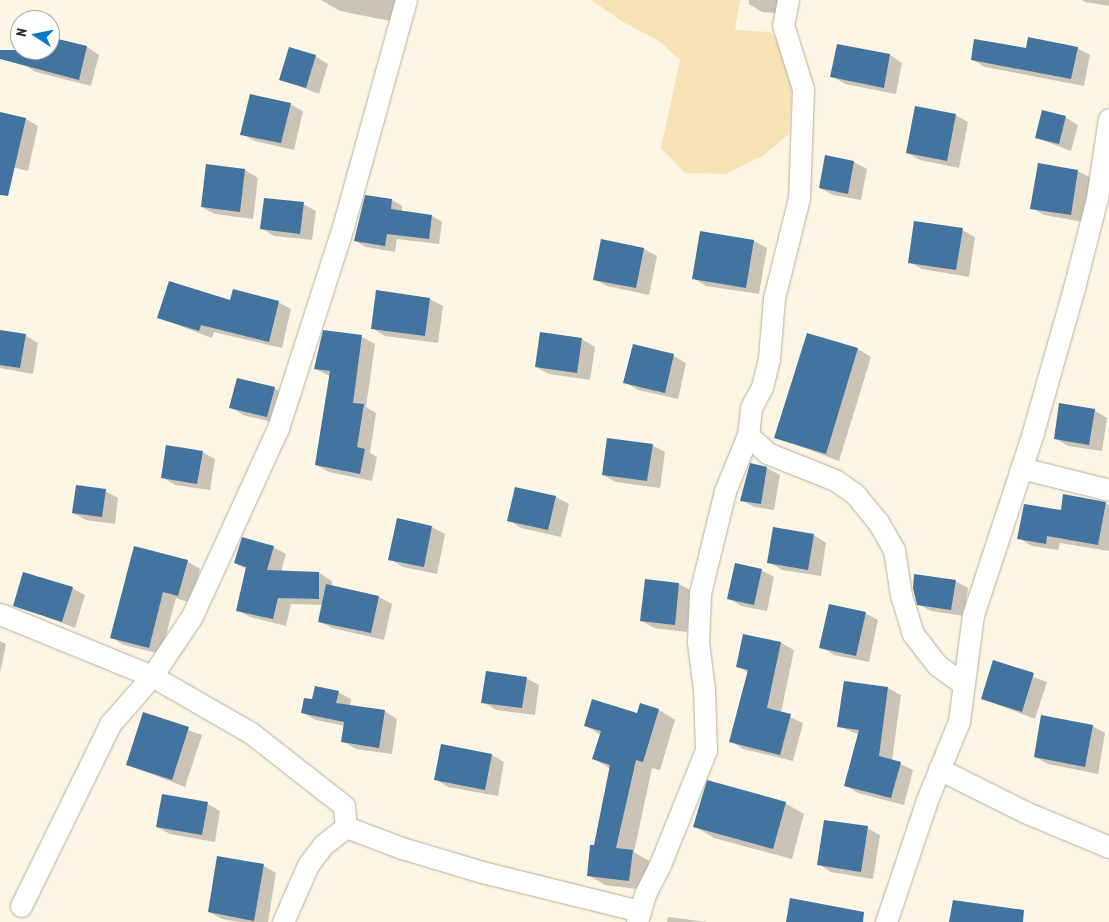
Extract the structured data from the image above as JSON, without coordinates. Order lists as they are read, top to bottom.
{
  "north": "left"
}
